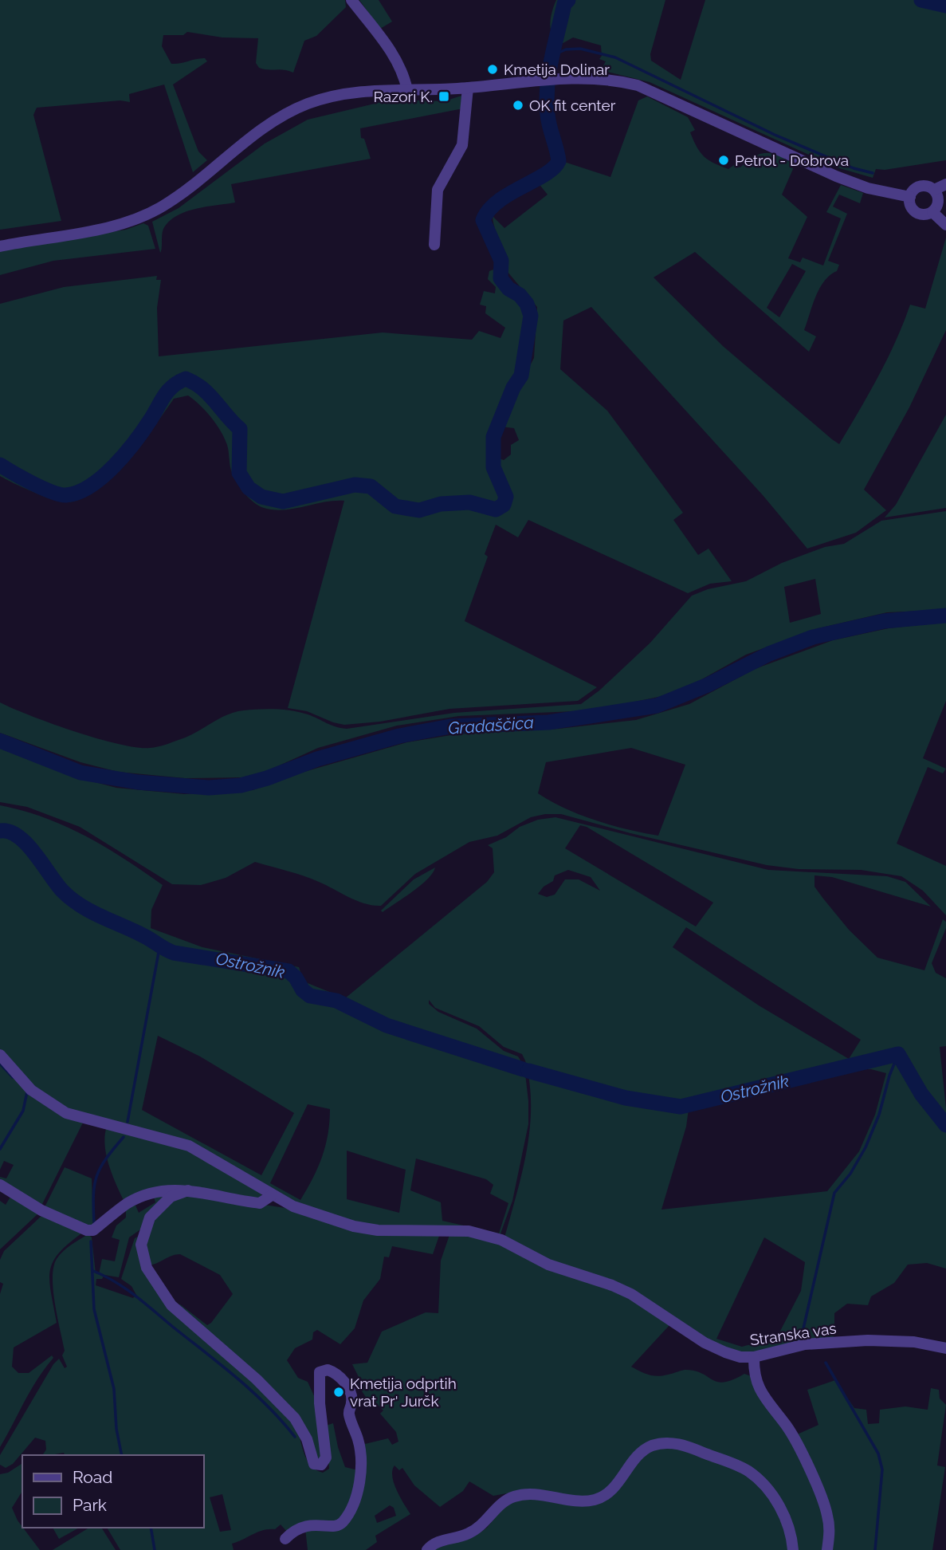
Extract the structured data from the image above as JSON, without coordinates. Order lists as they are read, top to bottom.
{
  "streets": {
    "street": ["Stranska vas"]
  },
  "water": ["Gradaščica", "Ostrožnik"],
  "places": {
    "other": [
      "Kmetija Dolinar",
      "OK fit center",
      "Petrol - Dobrova",
      "Kmetija odprtih vrat Pr' Jurčk"
    ],
    "transit": ["Razori K."]
  },
  "legend": ["Road", "Park"]
}
